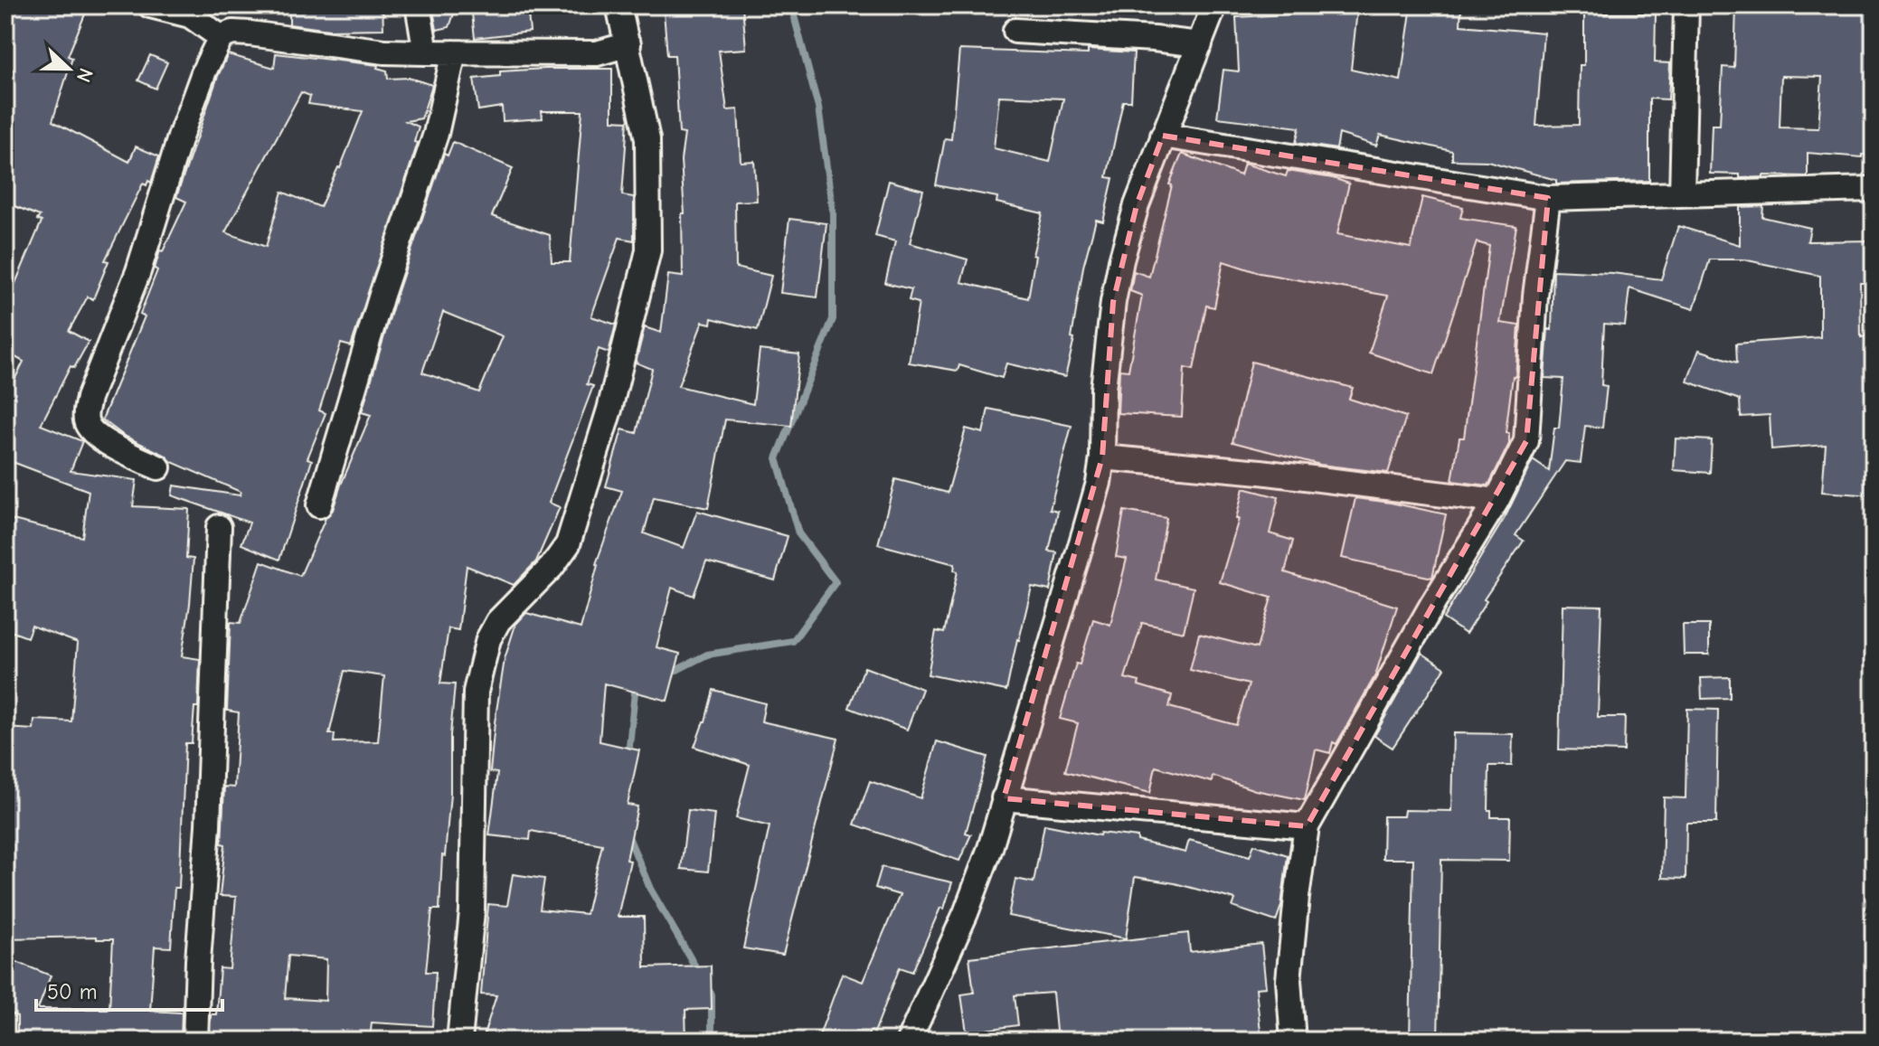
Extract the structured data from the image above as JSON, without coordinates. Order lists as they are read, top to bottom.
{
  "scale_bar": "50 m",
  "north": "right"
}
